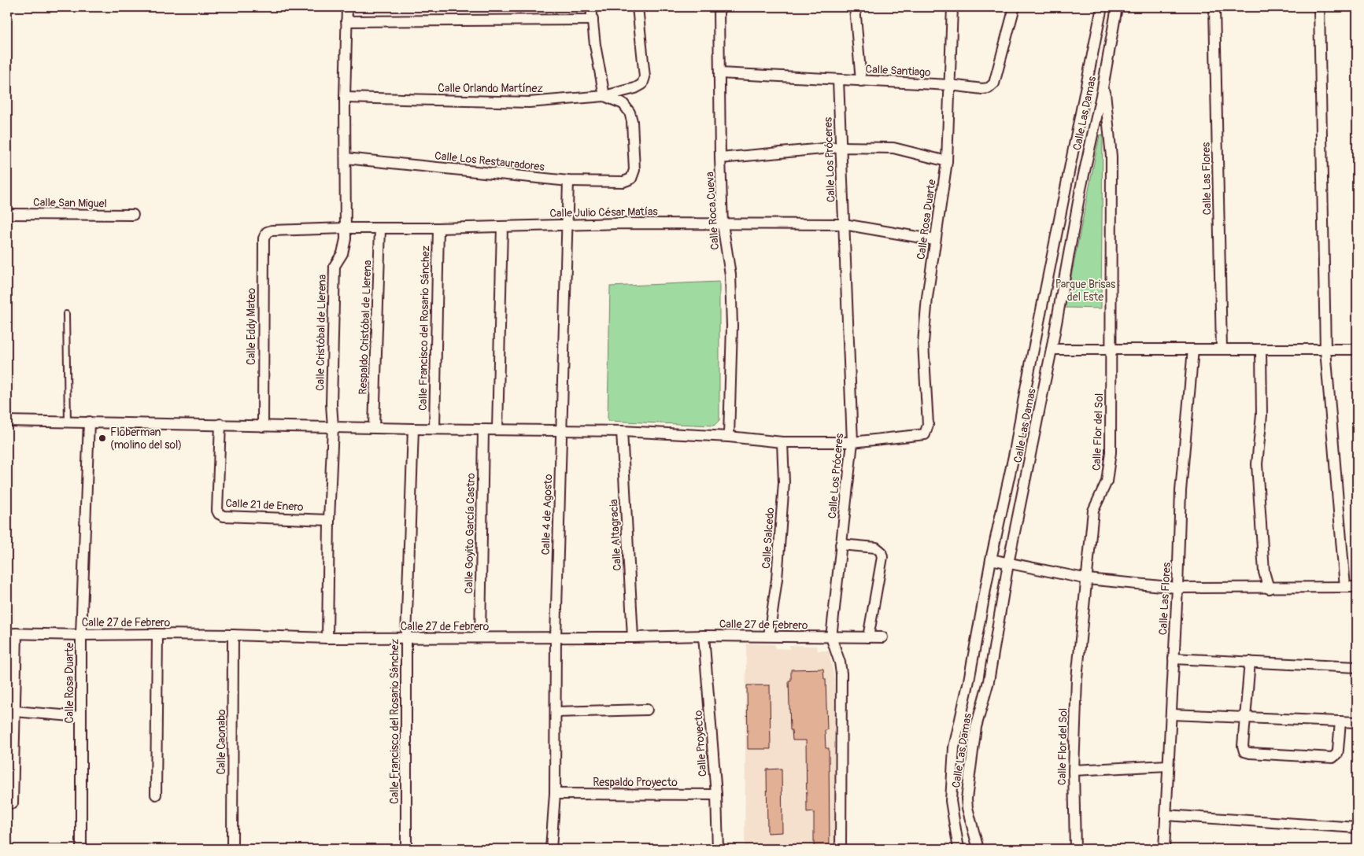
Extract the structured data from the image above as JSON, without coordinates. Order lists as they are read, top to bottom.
{
  "streets": {
    "street": [
      "Calle Santiago",
      "Calle Orlando Martínez",
      "Calle Las Damas",
      "Calle Los Próceres",
      "Calle Los Restauradores",
      "Calle Las Flores",
      "Calle San Miguel",
      "Calle Roca Cueva",
      "Calle Julio César Matías",
      "Calle Rosa Duarte",
      "Calle Eddy Mateo",
      "Respaldo Cristóbal de Llerena",
      "Calle Francisco del Rosario Sánchez",
      "Calle Cristóbal de Llerena",
      "Calle Flor del Sol",
      "Calle 21 de Enero",
      "Calle 4 de Agosto",
      "Calle Goyito García Castro",
      "Calle Altagracia",
      "Calle Salcedo",
      "Calle 27 de Febrero",
      "Calle Caonabo",
      "Calle Proyecto",
      "Respaldo Proyecto"
    ]
  },
  "crossings": [
    ["Calle Santiago", "Calle Los Próceres"],
    ["Calle Santiago", "Calle Roca Cueva"],
    ["Calle Santiago", "Calle Rosa Duarte"],
    ["Calle Orlando Martínez", "Calle Los Restauradores"],
    ["Calle Orlando Martínez", "Calle Cristóbal de Llerena"],
    ["Calle Las Damas", "Calle Flor del Sol"],
    ["Calle Los Próceres", "Calle Julio César Matías"],
    ["Calle Los Próceres", "Calle Rosa Duarte"],
    ["Calle Los Próceres", "Calle 27 de Febrero"],
    ["Calle Los Restauradores", "Calle Cristóbal de Llerena"],
    ["Calle Los Restauradores", "Calle 4 de Agosto"],
    ["Calle Roca Cueva", "Calle Julio César Matías"],
    ["Calle Julio César Matías", "Calle Rosa Duarte"],
    ["Calle Julio César Matías", "Calle Eddy Mateo"],
    ["Calle Julio César Matías", "Respaldo Cristóbal de Llerena"],
    ["Calle Julio César Matías", "Calle Francisco del Rosario Sánchez"],
    ["Calle Julio César Matías", "Calle Cristóbal de Llerena"],
    ["Calle Julio César Matías", "Calle 4 de Agosto"],
    ["Calle Rosa Duarte", "Calle 27 de Febrero"],
    ["Calle Francisco del Rosario Sánchez", "Calle 27 de Febrero"],
    ["Calle Cristóbal de Llerena", "Calle 21 de Enero"],
    ["Calle Cristóbal de Llerena", "Calle 27 de Febrero"],
    ["Calle 4 de Agosto", "Calle 27 de Febrero"],
    ["Calle 4 de Agosto", "Respaldo Proyecto"],
    ["Calle Goyito García Castro", "Calle 27 de Febrero"],
    ["Calle Altagracia", "Calle 27 de Febrero"],
    ["Calle Salcedo", "Calle 27 de Febrero"],
    ["Calle 27 de Febrero", "Calle Caonabo"],
    ["Calle 27 de Febrero", "Calle Proyecto"],
    ["Calle Proyecto", "Respaldo Proyecto"]
  ],
  "parks": ["Parque Brisas del Este"],
  "places": ["Floberman (molino del sol)"]
}
